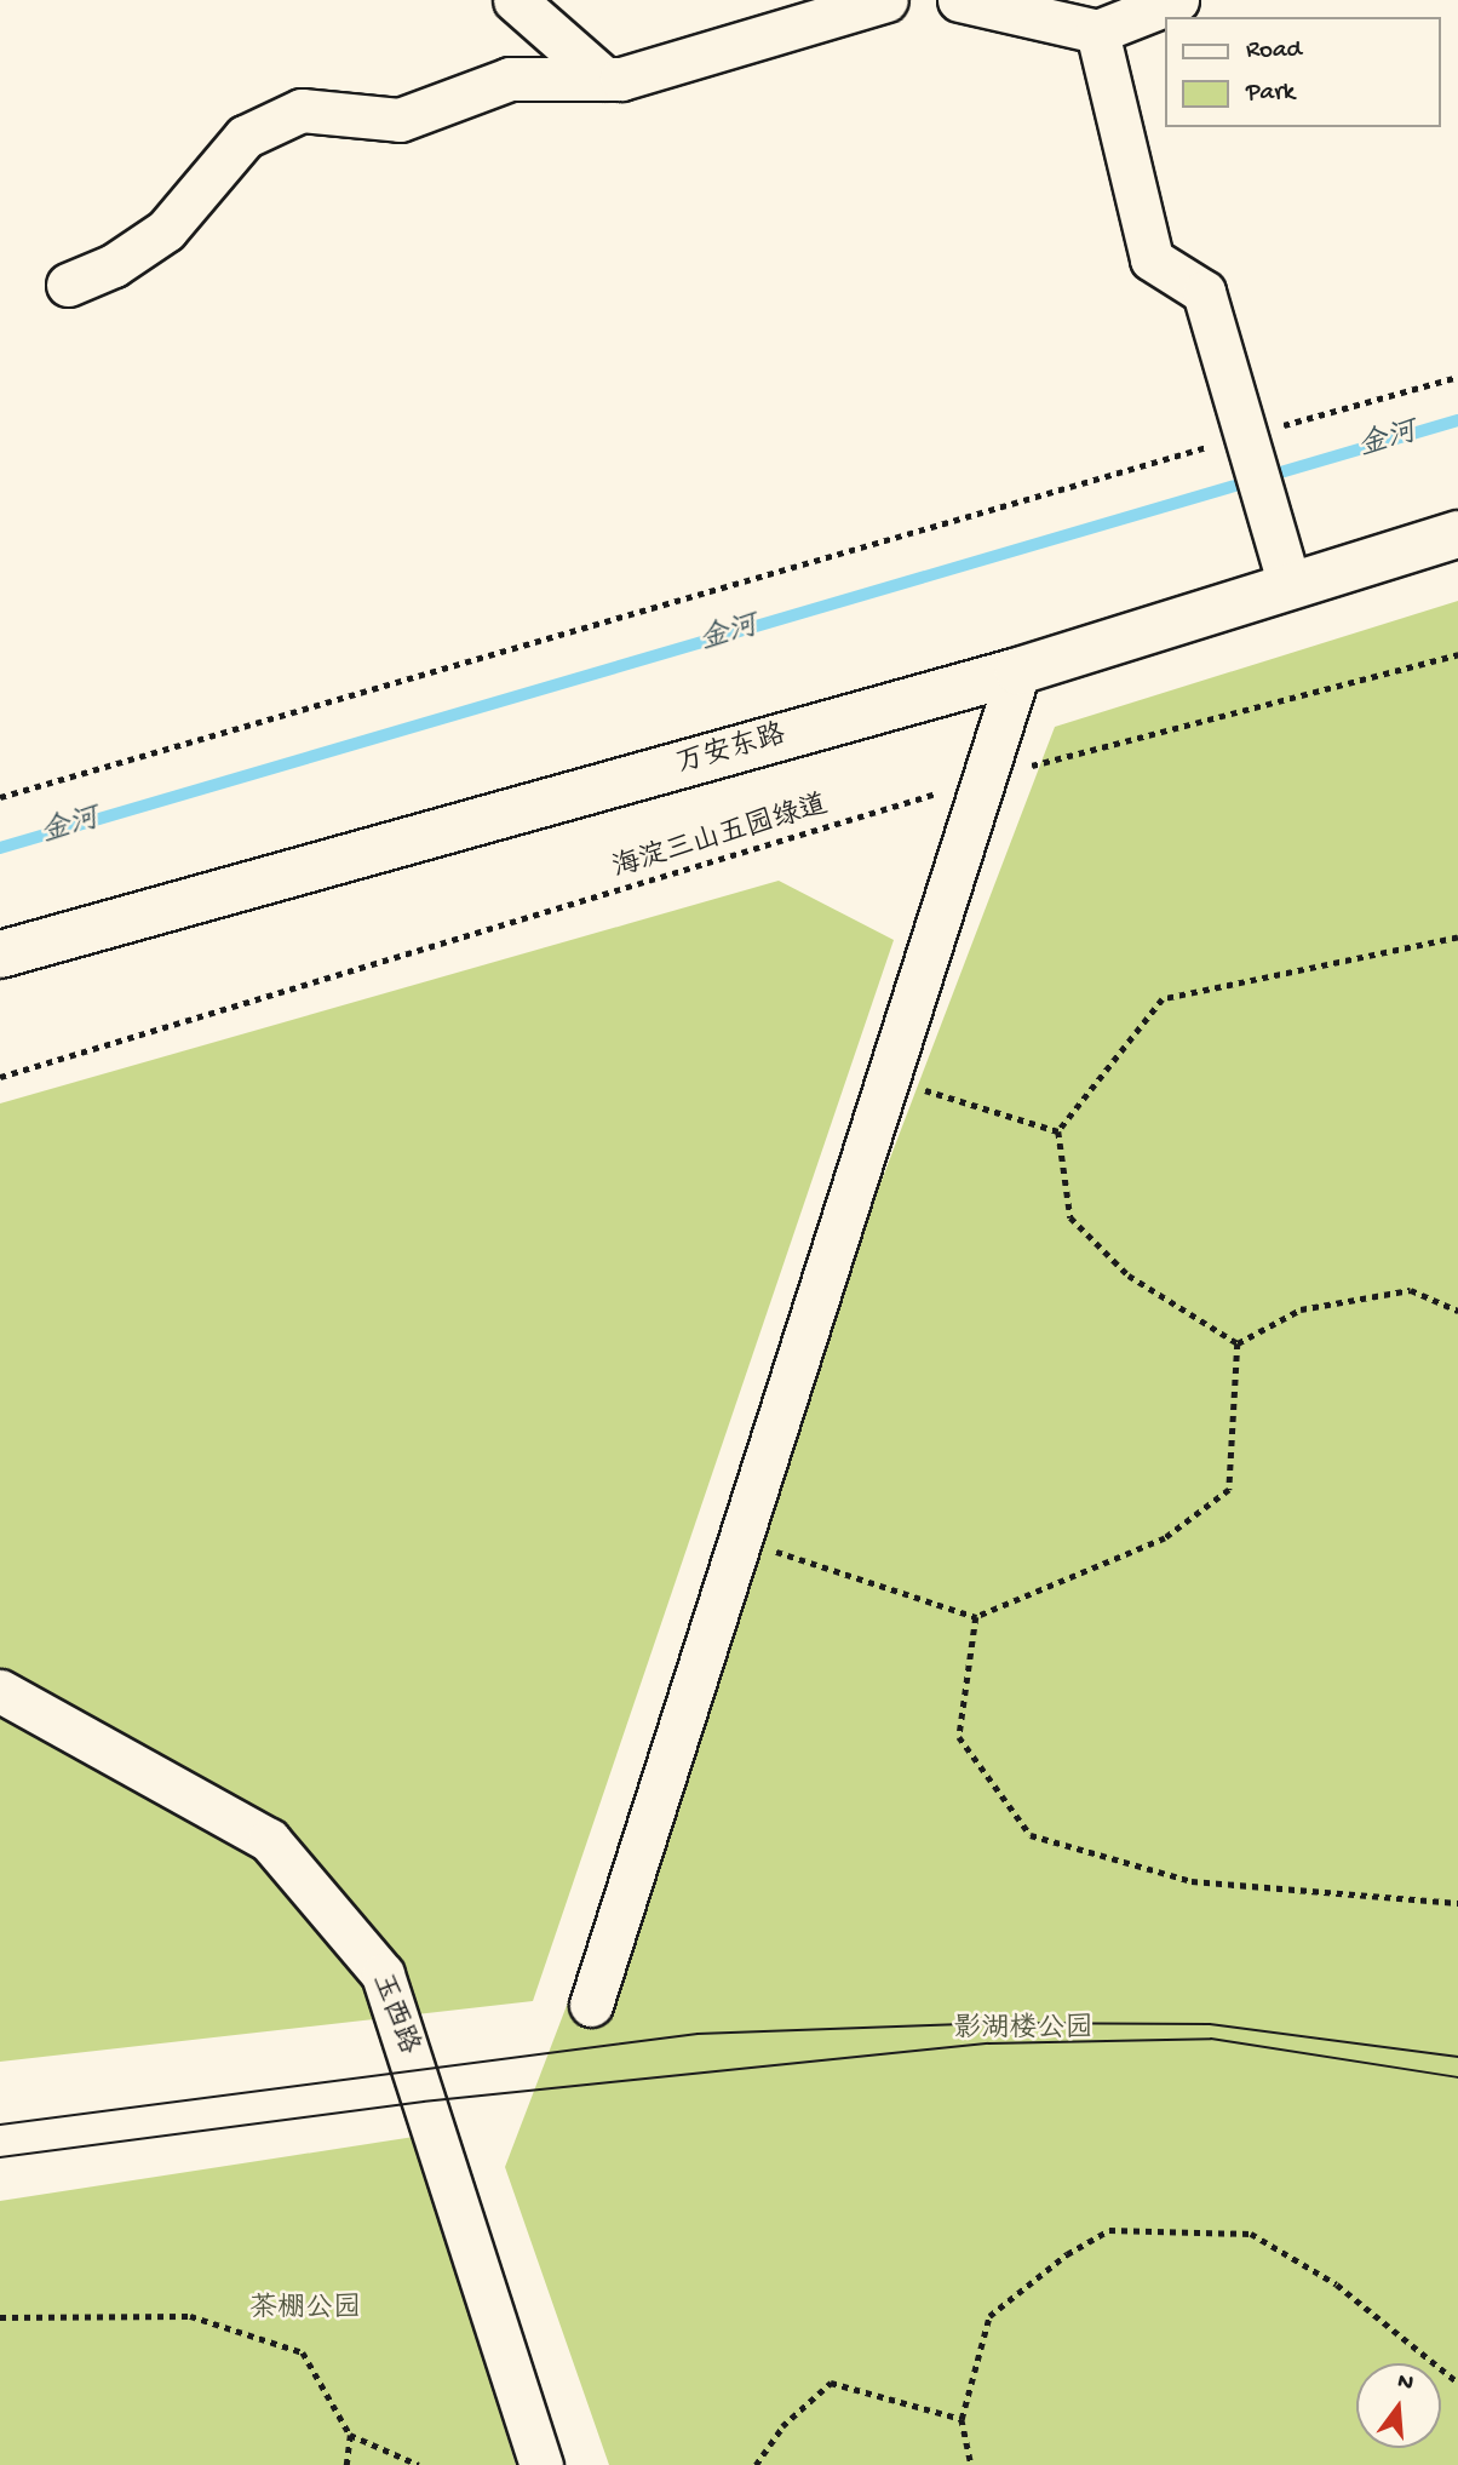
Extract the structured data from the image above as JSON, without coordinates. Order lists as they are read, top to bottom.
{
  "streets": {
    "street": ["万安东路", "玉西路"],
    "path": ["海淀三山五园绿道"]
  },
  "water": ["金河"],
  "parks": ["影湖楼公园", "茶棚公园"],
  "legend": ["Road", "Park"],
  "north": "top"
}
